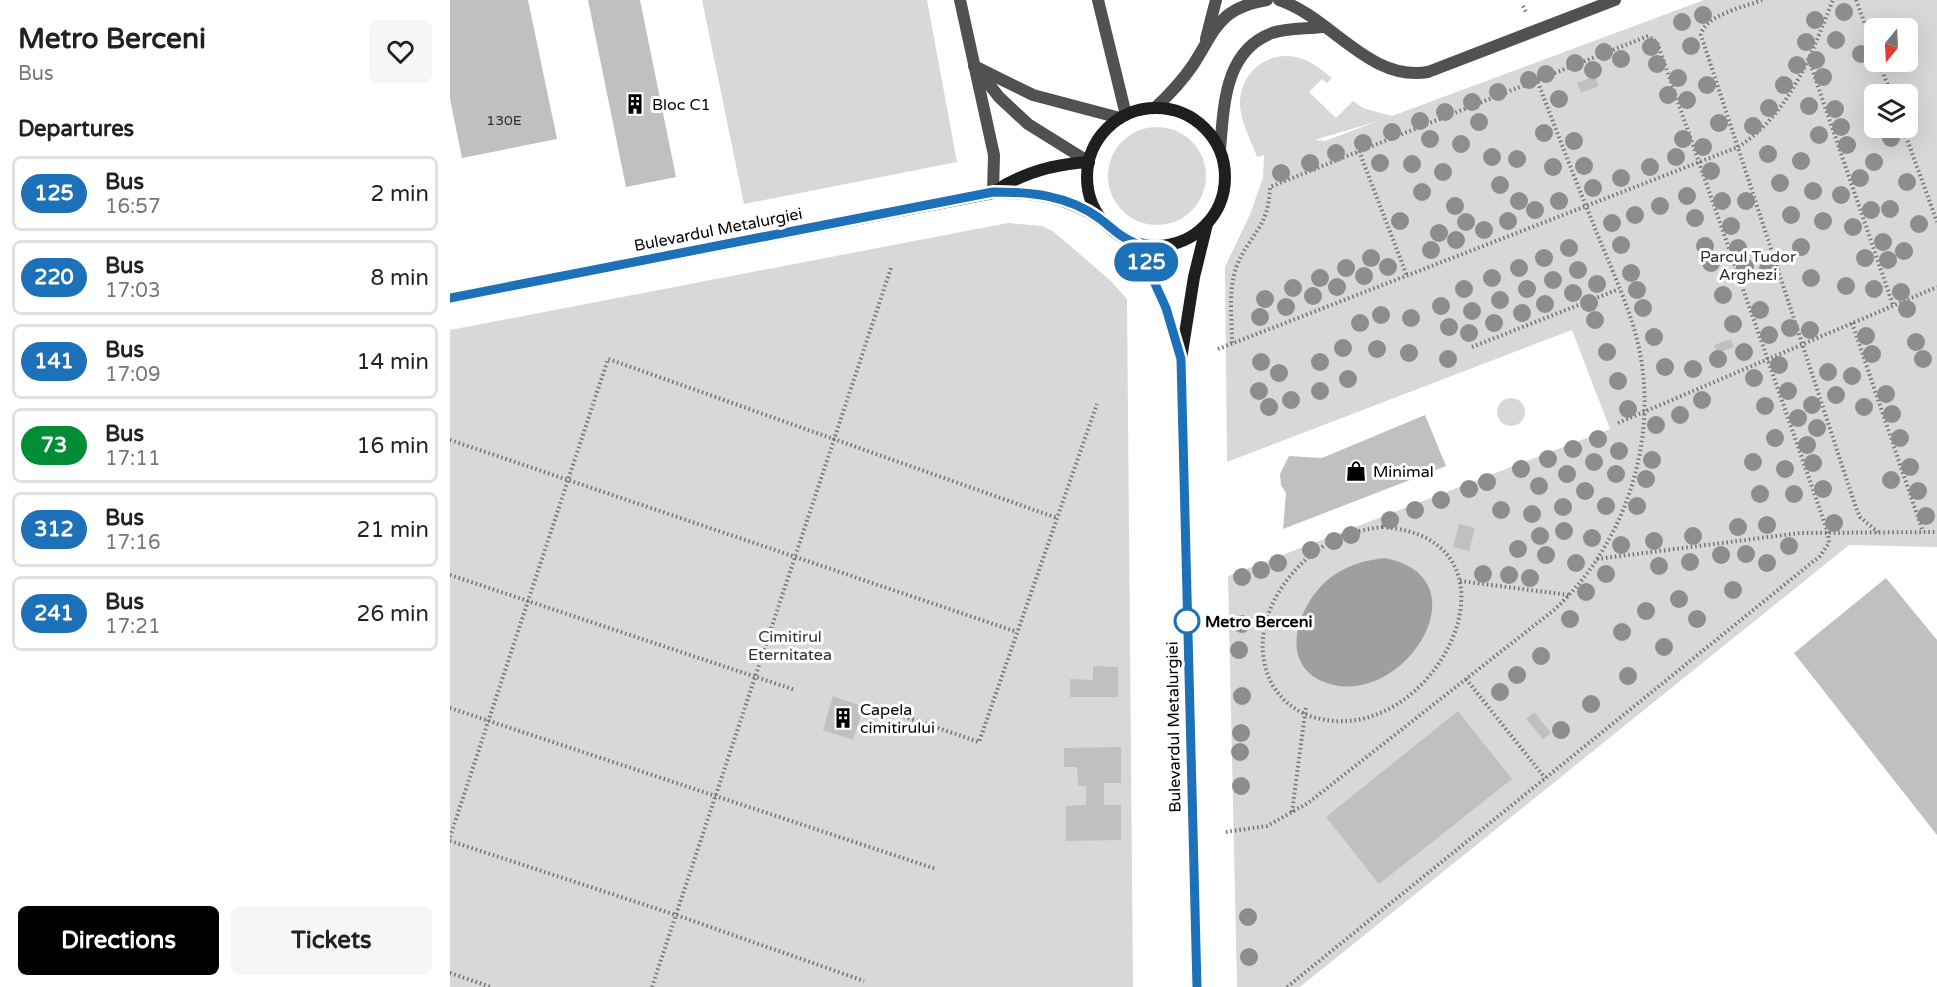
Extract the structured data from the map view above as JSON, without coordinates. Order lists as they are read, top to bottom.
{
  "streets": {
    "main road": ["Bulevardul Metalurgiei"]
  },
  "parks": ["Parcul Tudor Arghezi", "Cimitirul Eternitatea"],
  "places": {
    "building": ["Bloc C1", "Capela cimitirului"],
    "shop": ["Minimal"],
    "other": ["Metro Berceni"]
  },
  "lines": ["bus line 125"],
  "house_numbers": ["130E"],
  "north": "bottom",
  "page": {
    "heading": [
      ["Metro Berceni", "Bus"],
      "Departures"
    ],
    "on_map": "125",
    "list": [
      {
        "mark": "125",
        "name": "Bus",
        "note": "16:57",
        "value": "2 min"
      },
      {
        "mark": "220",
        "name": "Bus",
        "note": "17:03",
        "value": "8 min"
      },
      {
        "mark": "141",
        "name": "Bus",
        "note": "17:09",
        "value": "14 min"
      },
      {
        "mark": "73",
        "name": "Bus",
        "note": "17:11",
        "value": "16 min"
      },
      {
        "mark": "312",
        "name": "Bus",
        "note": "17:16",
        "value": "21 min"
      },
      {
        "mark": "241",
        "name": "Bus",
        "note": "17:21",
        "value": "26 min"
      }
    ],
    "buttons": ["Directions", "Tickets"]
  }
}
